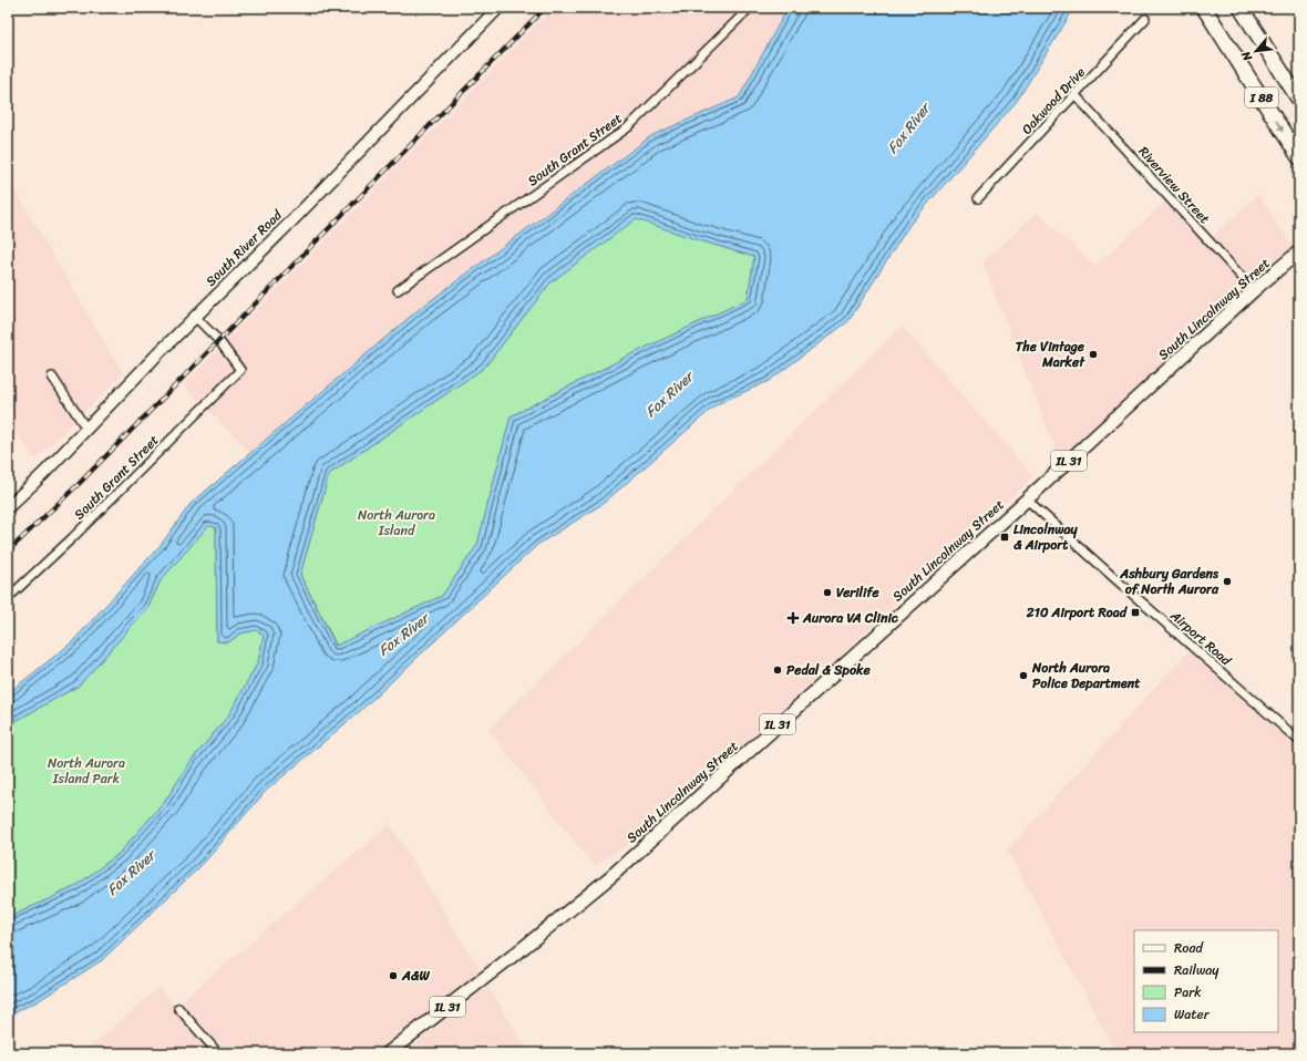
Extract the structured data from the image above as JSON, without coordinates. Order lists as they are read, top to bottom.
{
  "streets": {
    "highway": ["I 88"],
    "main road": ["South River Road", "South Lincolnway Street", "IL 31"],
    "street": [
      "Oakwood Drive",
      "South Grant Street",
      "Riverview Street",
      "Airport Road"
    ]
  },
  "crossings": [
    ["Oakwood Drive", "Riverview Street"],
    ["South Grant Street", "South River Road"],
    ["Riverview Street", "South Lincolnway Street"],
    ["South Lincolnway Street", "Airport Road"]
  ],
  "water": ["Fox River"],
  "parks": ["North Aurora Island", "North Aurora Island Park"],
  "places": {
    "other": [
      "The Vintage Market",
      "Ashbury Gardens of North Aurora",
      "Verilife",
      "Pedal & Spoke",
      "North Aurora Police Department",
      "A&W"
    ],
    "transit": ["Lincolnway & Airport", "210 Airport Road"],
    "health": ["Aurora VA Clinic"]
  },
  "legend": [
    "Road",
    "Railway",
    "Park",
    "Water"
  ],
  "north": "bottom left"
}
